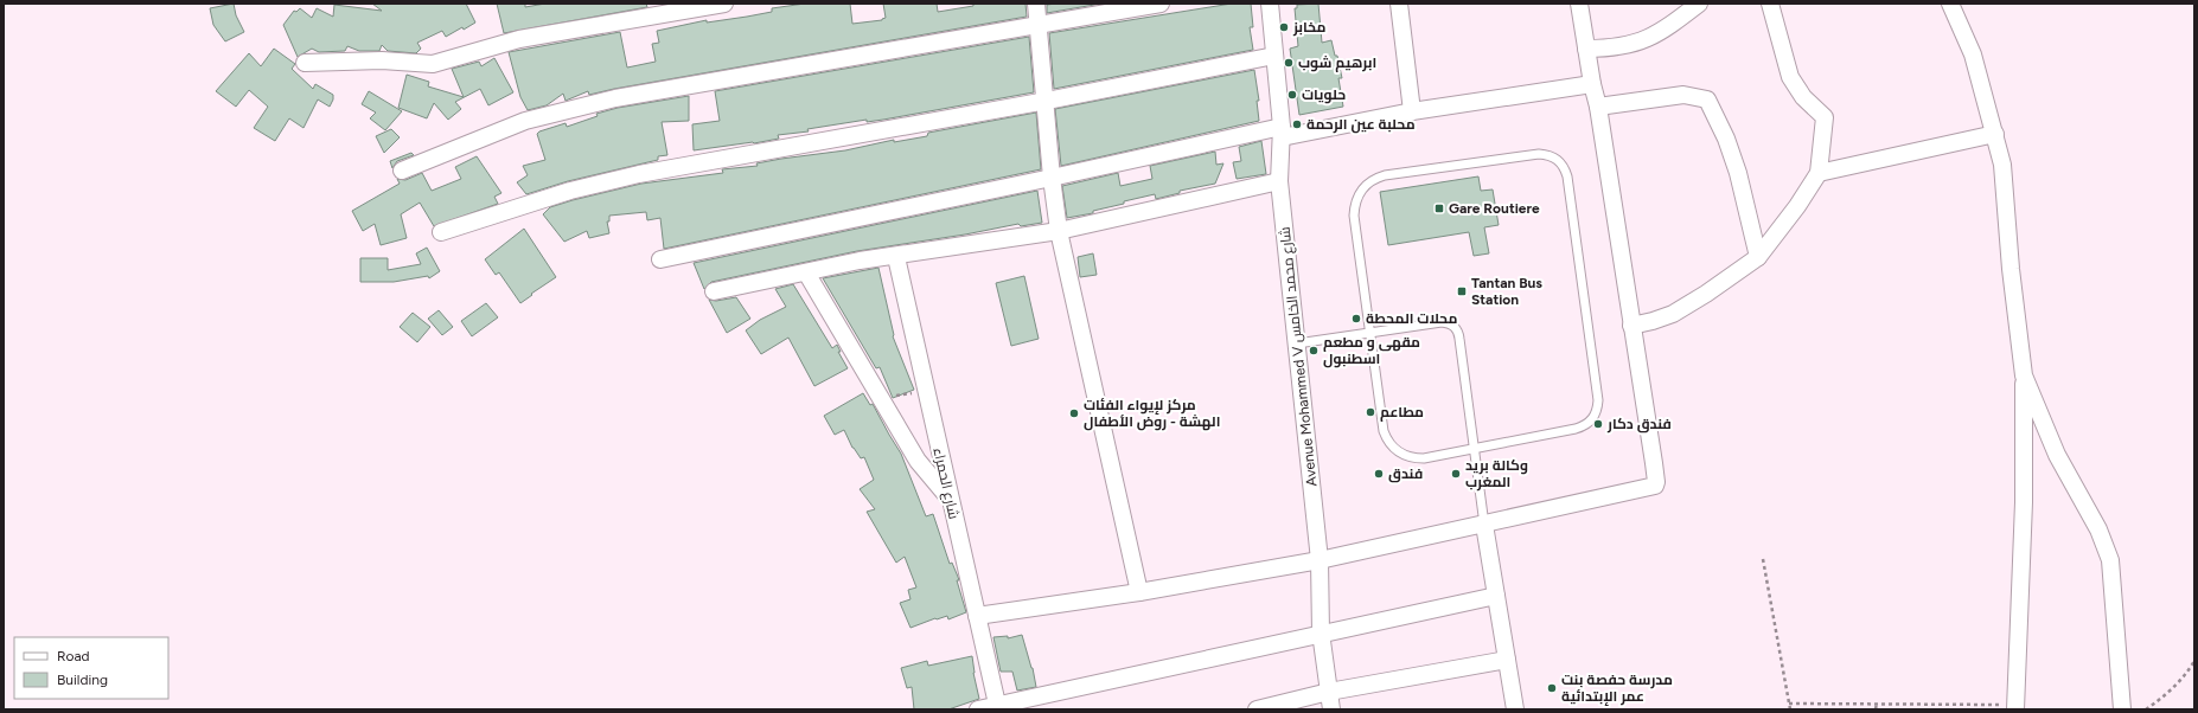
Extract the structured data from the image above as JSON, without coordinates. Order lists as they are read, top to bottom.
{
  "streets": {
    "street": ["Avenue Mohammed V شارع محمد الخامس", "شارع الحمراء"]
  },
  "places": {
    "other": [
      "مخابز",
      "ابرهيم شوب",
      "حلويات",
      "محلبة عين الرحمة",
      "محلات المحطة",
      "مقهى و مطعم اسطنبول",
      "مطاعم",
      "مركز لإيواء الفئات الهشة - روض الأطفال",
      "فندق دكار",
      "فندق",
      "وكالة بريد المغرب",
      "مدرسة حفصة بنت عمر الإبتدائية"
    ],
    "transit": ["Gare Routiere", "Tantan Bus Station"]
  },
  "legend": ["Road", "Building"]
}
